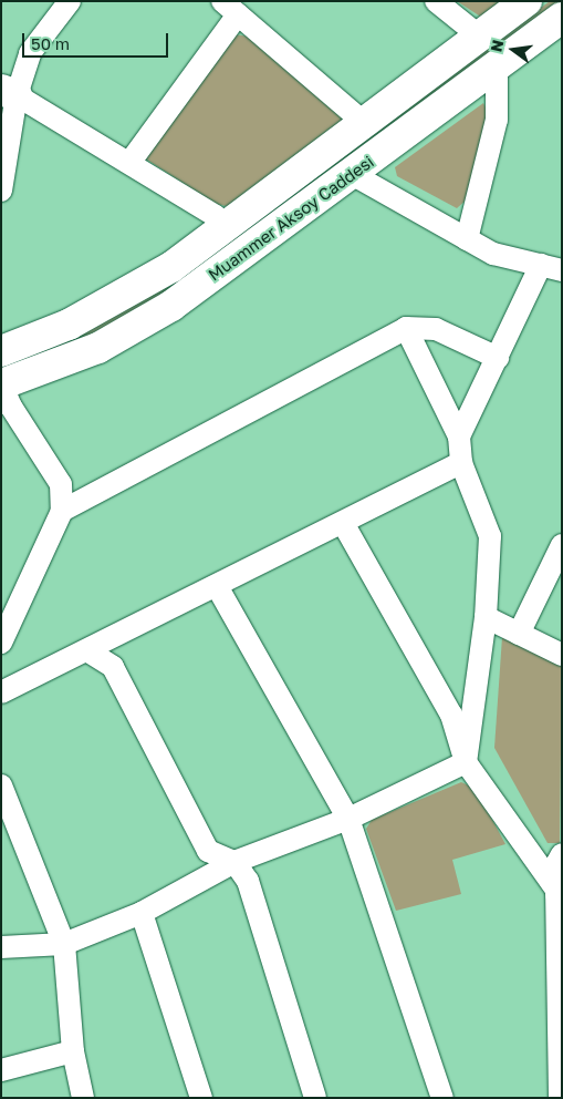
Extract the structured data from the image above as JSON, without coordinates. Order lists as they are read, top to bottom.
{
  "streets": {
    "main road": ["Muammer Aksoy Caddesi"]
  },
  "scale_bar": "50 m",
  "north": "left"
}
